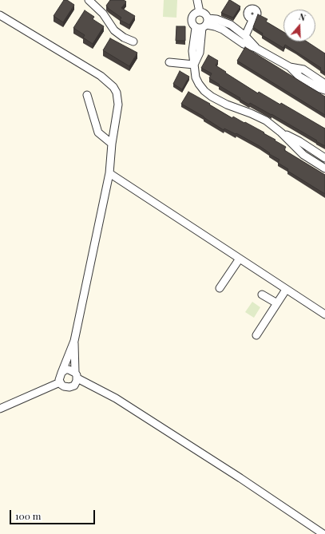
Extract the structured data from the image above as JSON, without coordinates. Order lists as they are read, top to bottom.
{
  "scale_bar": "100 m",
  "north": "top"
}
